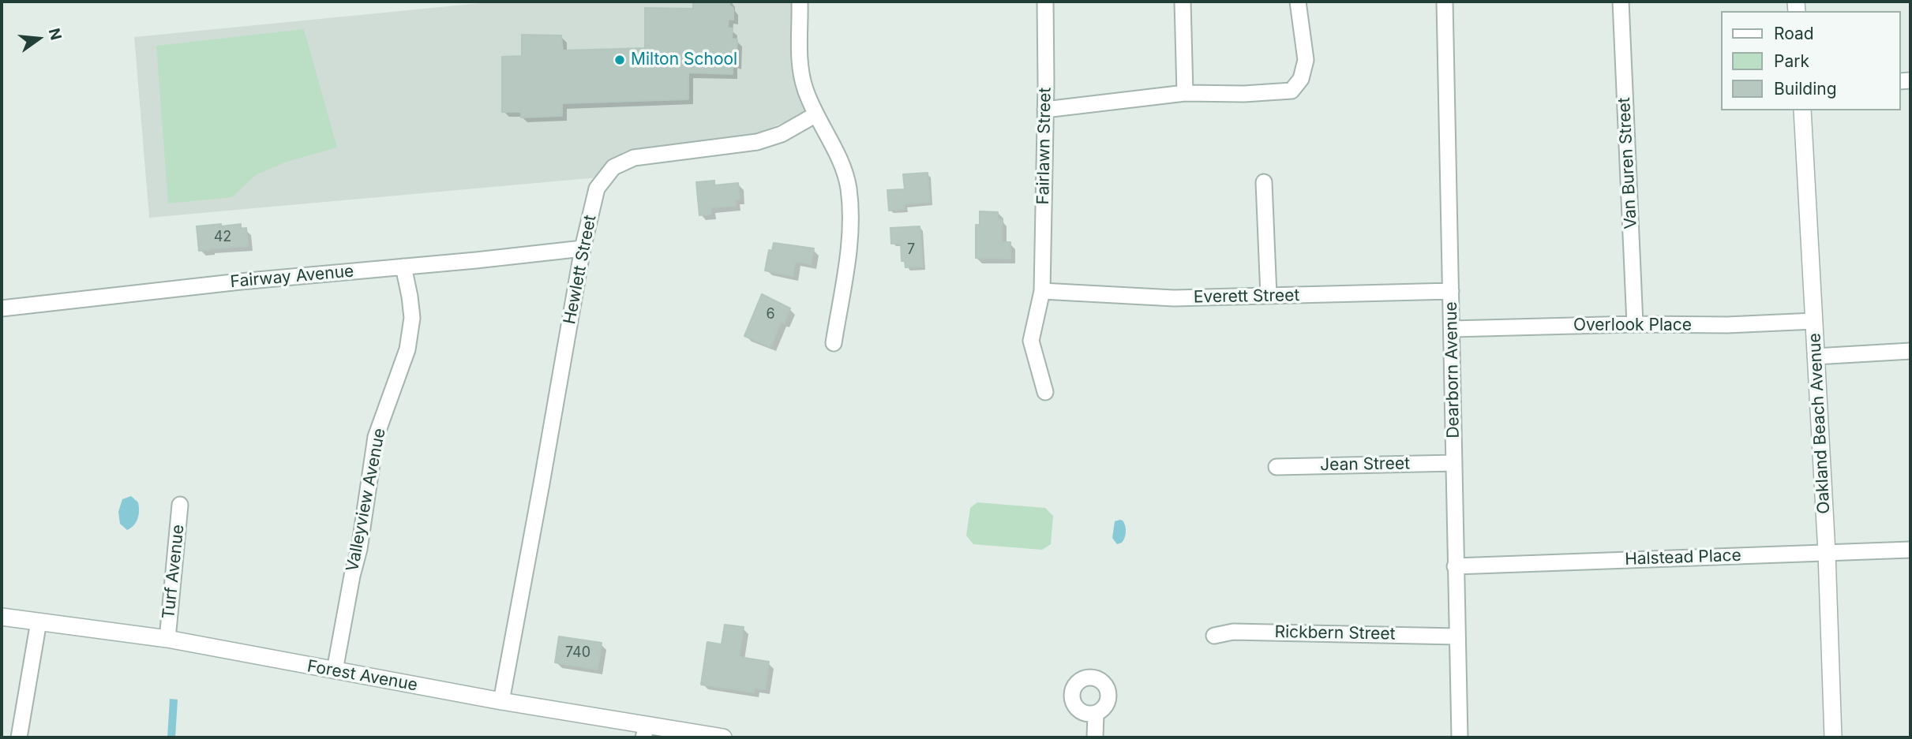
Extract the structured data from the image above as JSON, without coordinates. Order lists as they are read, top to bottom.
{
  "streets": {
    "street": [
      "Fairlawn Street",
      "Van Buren Street",
      "Hewlett Street",
      "Fairway Avenue",
      "Everett Street",
      "Overlook Place",
      "Dearborn Avenue",
      "Oakland Beach Avenue",
      "Jean Street",
      "Valleyview Avenue",
      "Halstead Place",
      "Turf Avenue",
      "Rickbern Street",
      "Forest Avenue"
    ]
  },
  "crossings": [
    ["Fairlawn Street", "Everett Street"],
    ["Van Buren Street", "Overlook Place"],
    ["Hewlett Street", "Fairway Avenue"],
    ["Hewlett Street", "Forest Avenue"],
    ["Fairway Avenue", "Valleyview Avenue"],
    ["Everett Street", "Dearborn Avenue"],
    ["Overlook Place", "Dearborn Avenue"],
    ["Overlook Place", "Oakland Beach Avenue"],
    ["Dearborn Avenue", "Jean Street"],
    ["Dearborn Avenue", "Halstead Place"],
    ["Dearborn Avenue", "Rickbern Street"],
    ["Oakland Beach Avenue", "Halstead Place"],
    ["Valleyview Avenue", "Forest Avenue"],
    ["Turf Avenue", "Forest Avenue"]
  ],
  "places": ["Milton School"],
  "house_numbers": [
    "42",
    "7",
    "6",
    "740"
  ],
  "legend": ["Road", "Park", "Building"],
  "north": "right"
}
